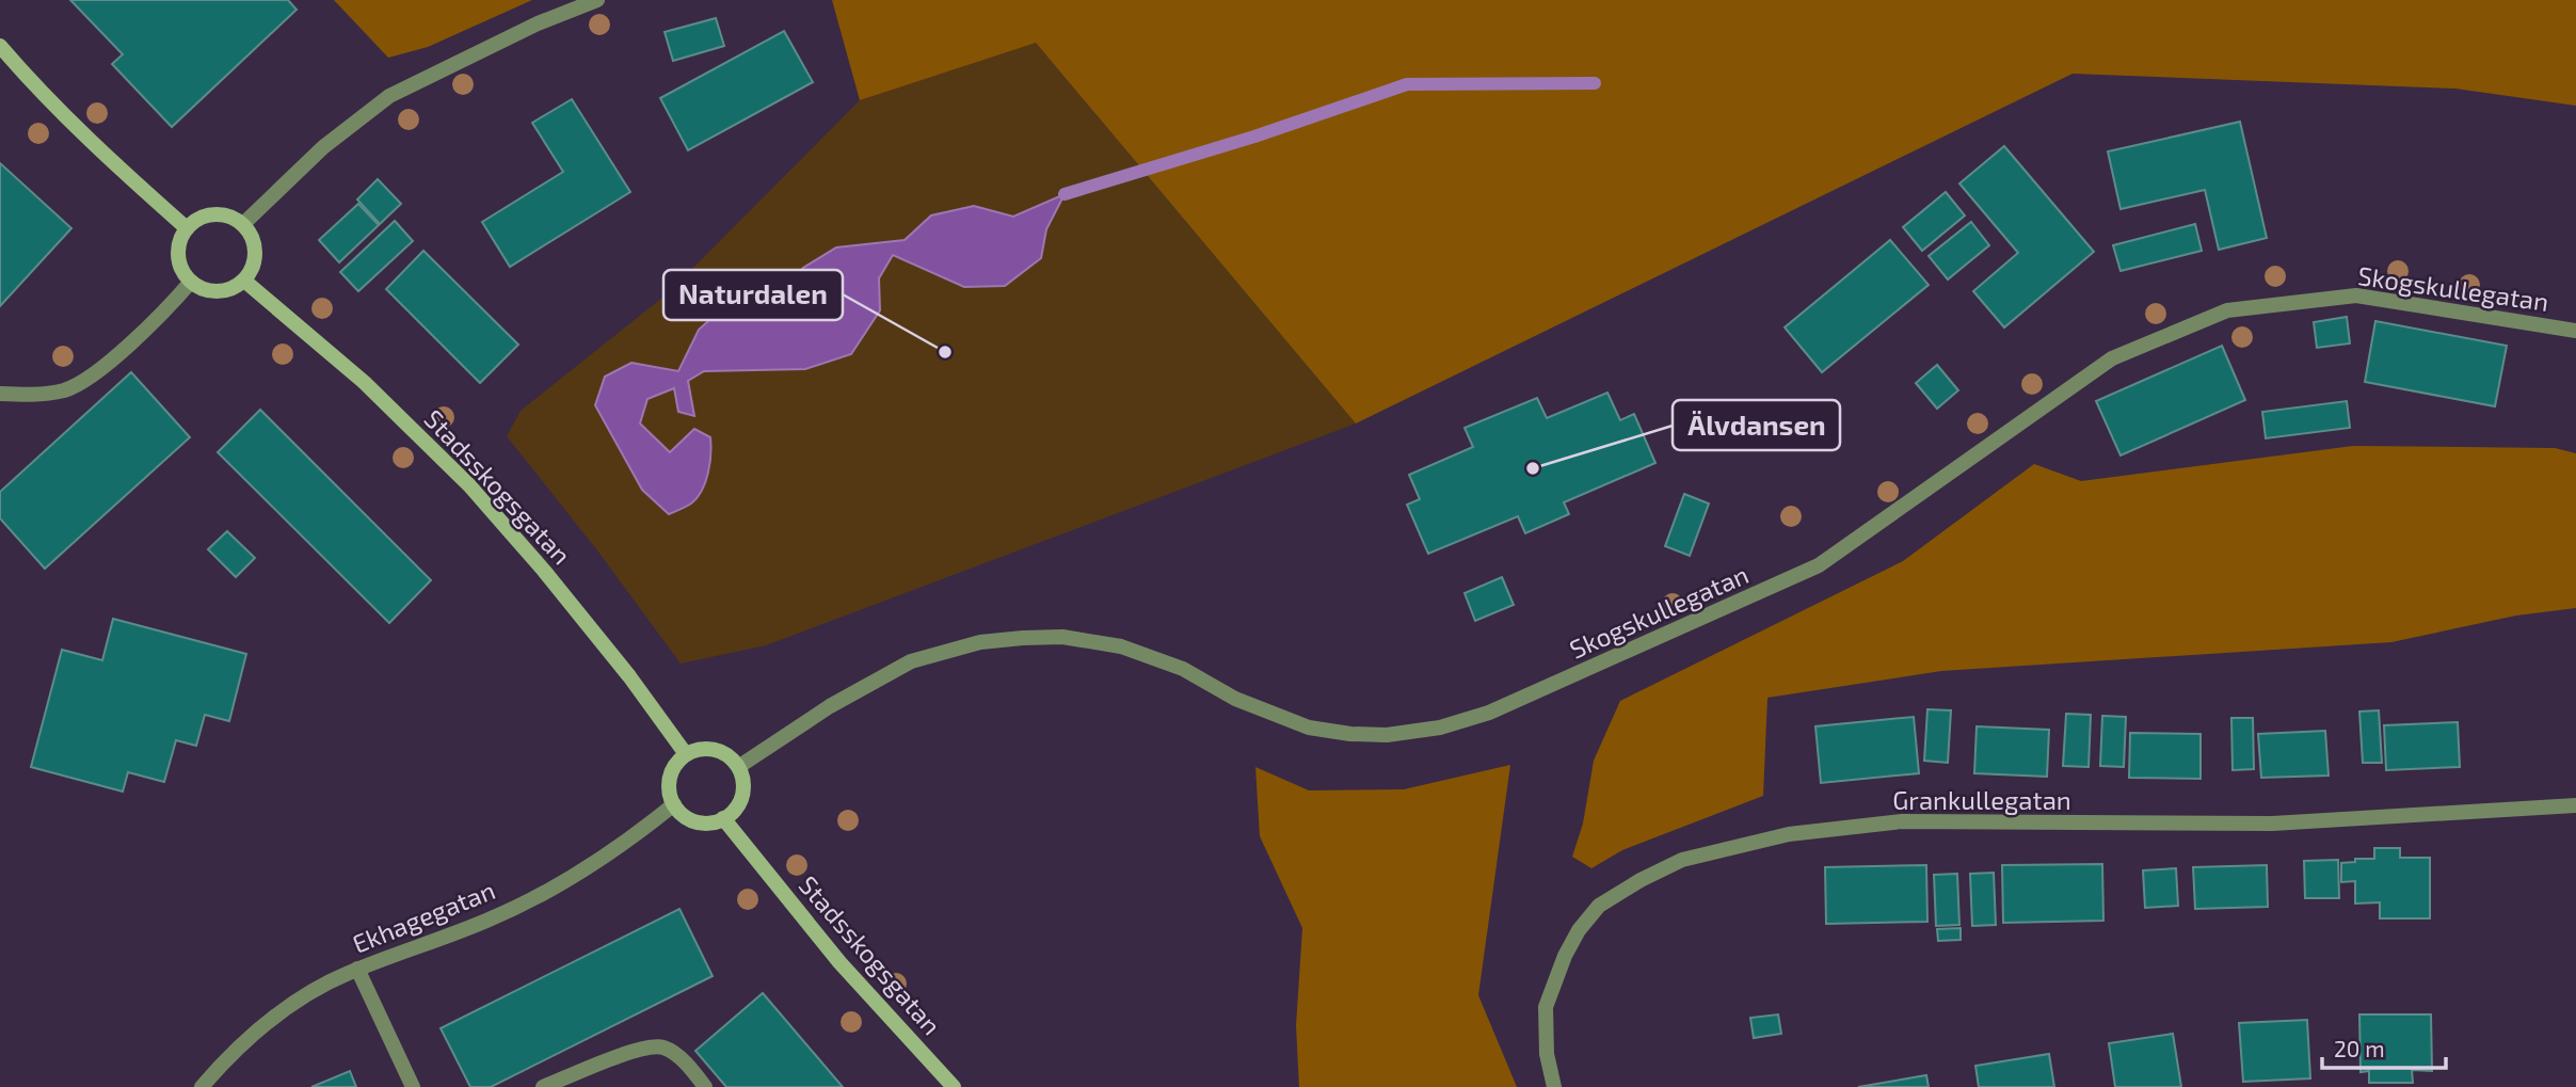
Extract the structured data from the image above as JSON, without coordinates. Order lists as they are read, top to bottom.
{
  "streets": {
    "street": [
      "Skogskullegatan",
      "Stadsskogsgatan",
      "Grankullegatan",
      "Ekhagegatan"
    ]
  },
  "crossings": [
    ["Skogskullegatan", "Stadsskogsgatan"],
    ["Skogskullegatan", "Ekhagegatan"],
    ["Stadsskogsgatan", "Ekhagegatan"]
  ],
  "places": ["Naturdalen", "Älvdansen"],
  "scale_bar": "20 m"
}
